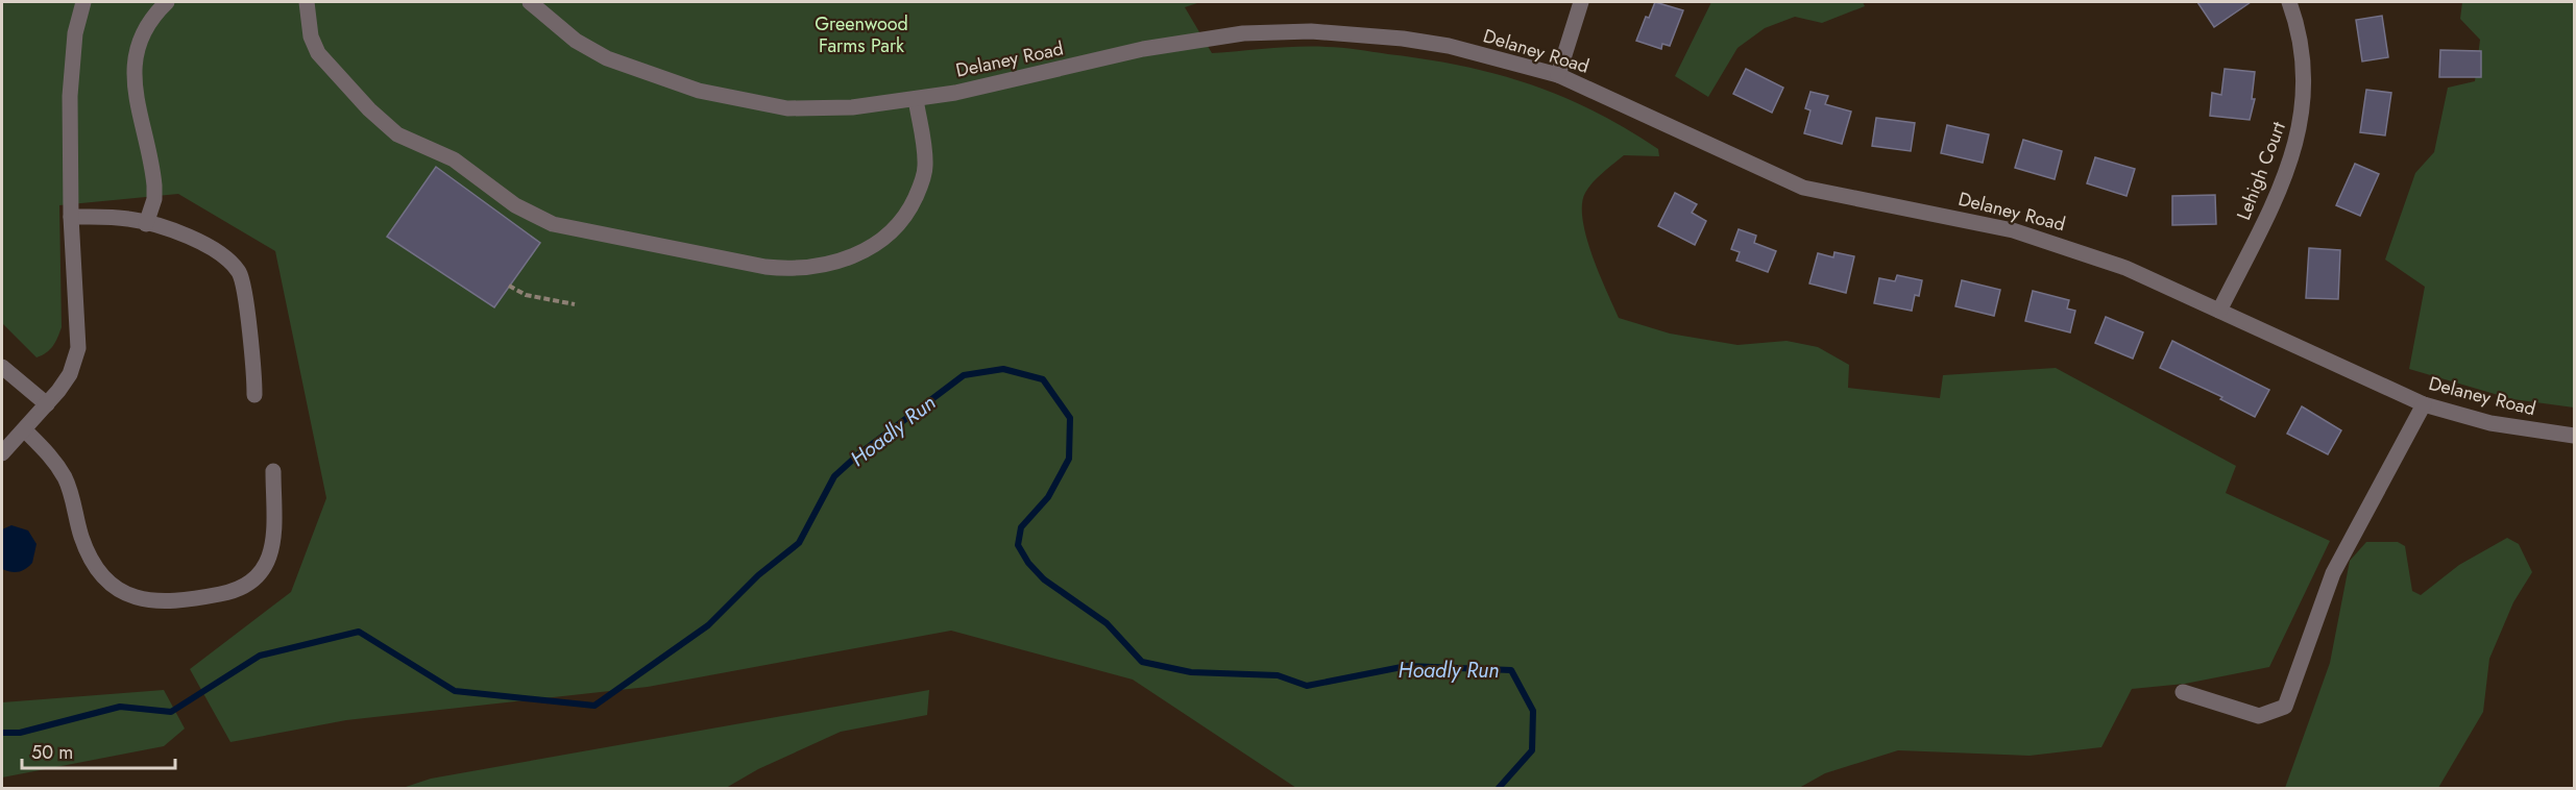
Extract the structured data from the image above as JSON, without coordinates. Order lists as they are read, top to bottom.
{
  "streets": {
    "street": ["Delaney Road", "Lehigh Court"]
  },
  "crossings": [
    ["Delaney Road", "Lehigh Court"]
  ],
  "water": ["Hoadly Run"],
  "parks": ["Greenwood Farms Park"],
  "scale_bar": "50 m"
}
